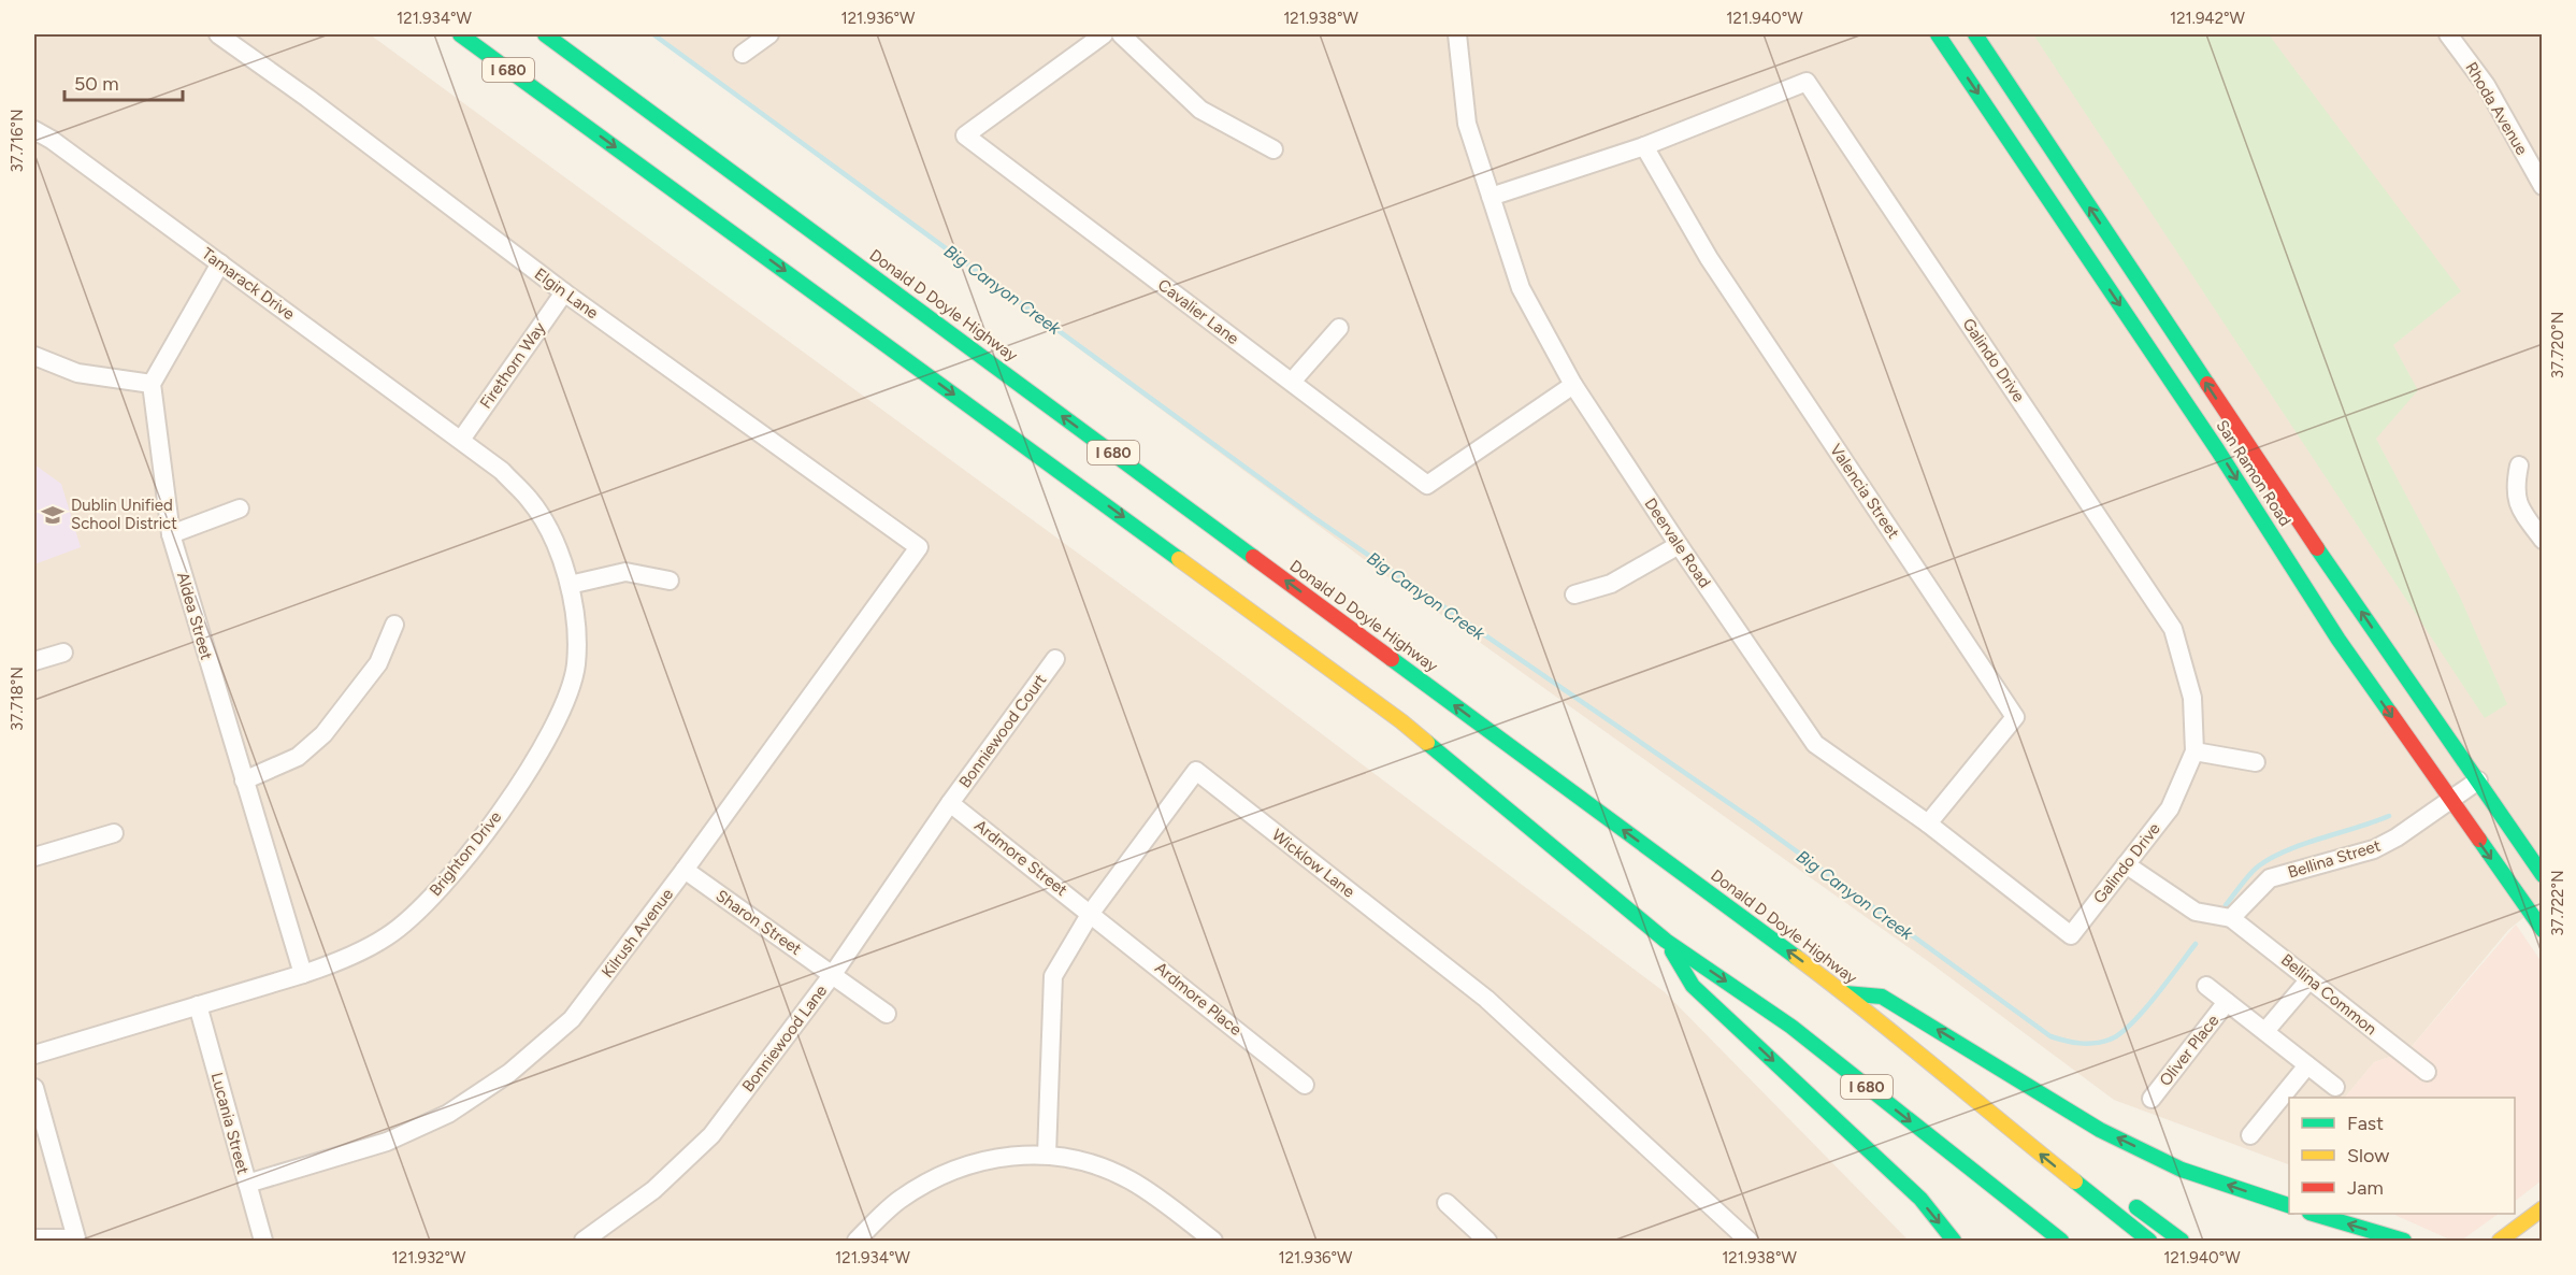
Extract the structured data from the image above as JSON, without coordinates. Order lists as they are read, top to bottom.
{
  "streets": {
    "main road": ["I 680", "Donald D Doyle Highway", "San Ramon Road"],
    "street": [
      "Rhoda Avenue",
      "Tamarack Drive",
      "Elgin Lane",
      "Cavalier Lane",
      "Galindo Drive",
      "Firethorn Way",
      "Valencia Street",
      "Deervale Road",
      "Aldea Street",
      "Bonniewood Court",
      "Brighton Drive",
      "Ardmore Street",
      "Bellina Street",
      "Wicklow Lane",
      "Sharon Street",
      "Kilrush Avenue",
      "Bellina Common",
      "Ardmore Place",
      "Bonniewood Lane",
      "Oliver Place",
      "Lucania Street"
    ]
  },
  "crossings": [
    ["Tamarack Drive", "Firethorn Way"],
    ["Tamarack Drive", "Brighton Drive"],
    ["Elgin Lane", "Firethorn Way"],
    ["Elgin Lane", "Kilrush Avenue"],
    ["Cavalier Lane", "Deervale Road"],
    ["Galindo Drive", "Valencia Street"],
    ["Galindo Drive", "Deervale Road"],
    ["Firethorn Way", "Brighton Drive"],
    ["San Ramon Road", "Bellina Street"],
    ["Valencia Street", "Deervale Road"],
    ["Aldea Street", "Brighton Drive"],
    ["Bonniewood Court", "Ardmore Street"],
    ["Bonniewood Court", "Bonniewood Lane"],
    ["Brighton Drive", "Lucania Street"],
    ["Ardmore Street", "Wicklow Lane"],
    ["Ardmore Street", "Ardmore Place"],
    ["Ardmore Street", "Bonniewood Lane"],
    ["Bellina Street", "Bellina Common"],
    ["Wicklow Lane", "Ardmore Place"],
    ["Sharon Street", "Kilrush Avenue"],
    ["Sharon Street", "Bonniewood Lane"],
    ["Kilrush Avenue", "Lucania Street"]
  ],
  "water": ["Big Canyon Creek"],
  "places": {
    "school or university": ["Dublin Unified School District"]
  },
  "legend": ["Fast", "Slow", "Jam"],
  "scale_bar": "50 m",
  "coordinates": [
    "121.934°W",
    "121.936°W",
    "121.938°W",
    "121.940°W",
    "121.942°W",
    "37.716°N",
    "37.720°N",
    "37.718°N",
    "37.722°N",
    "121.932°W"
  ]
}
